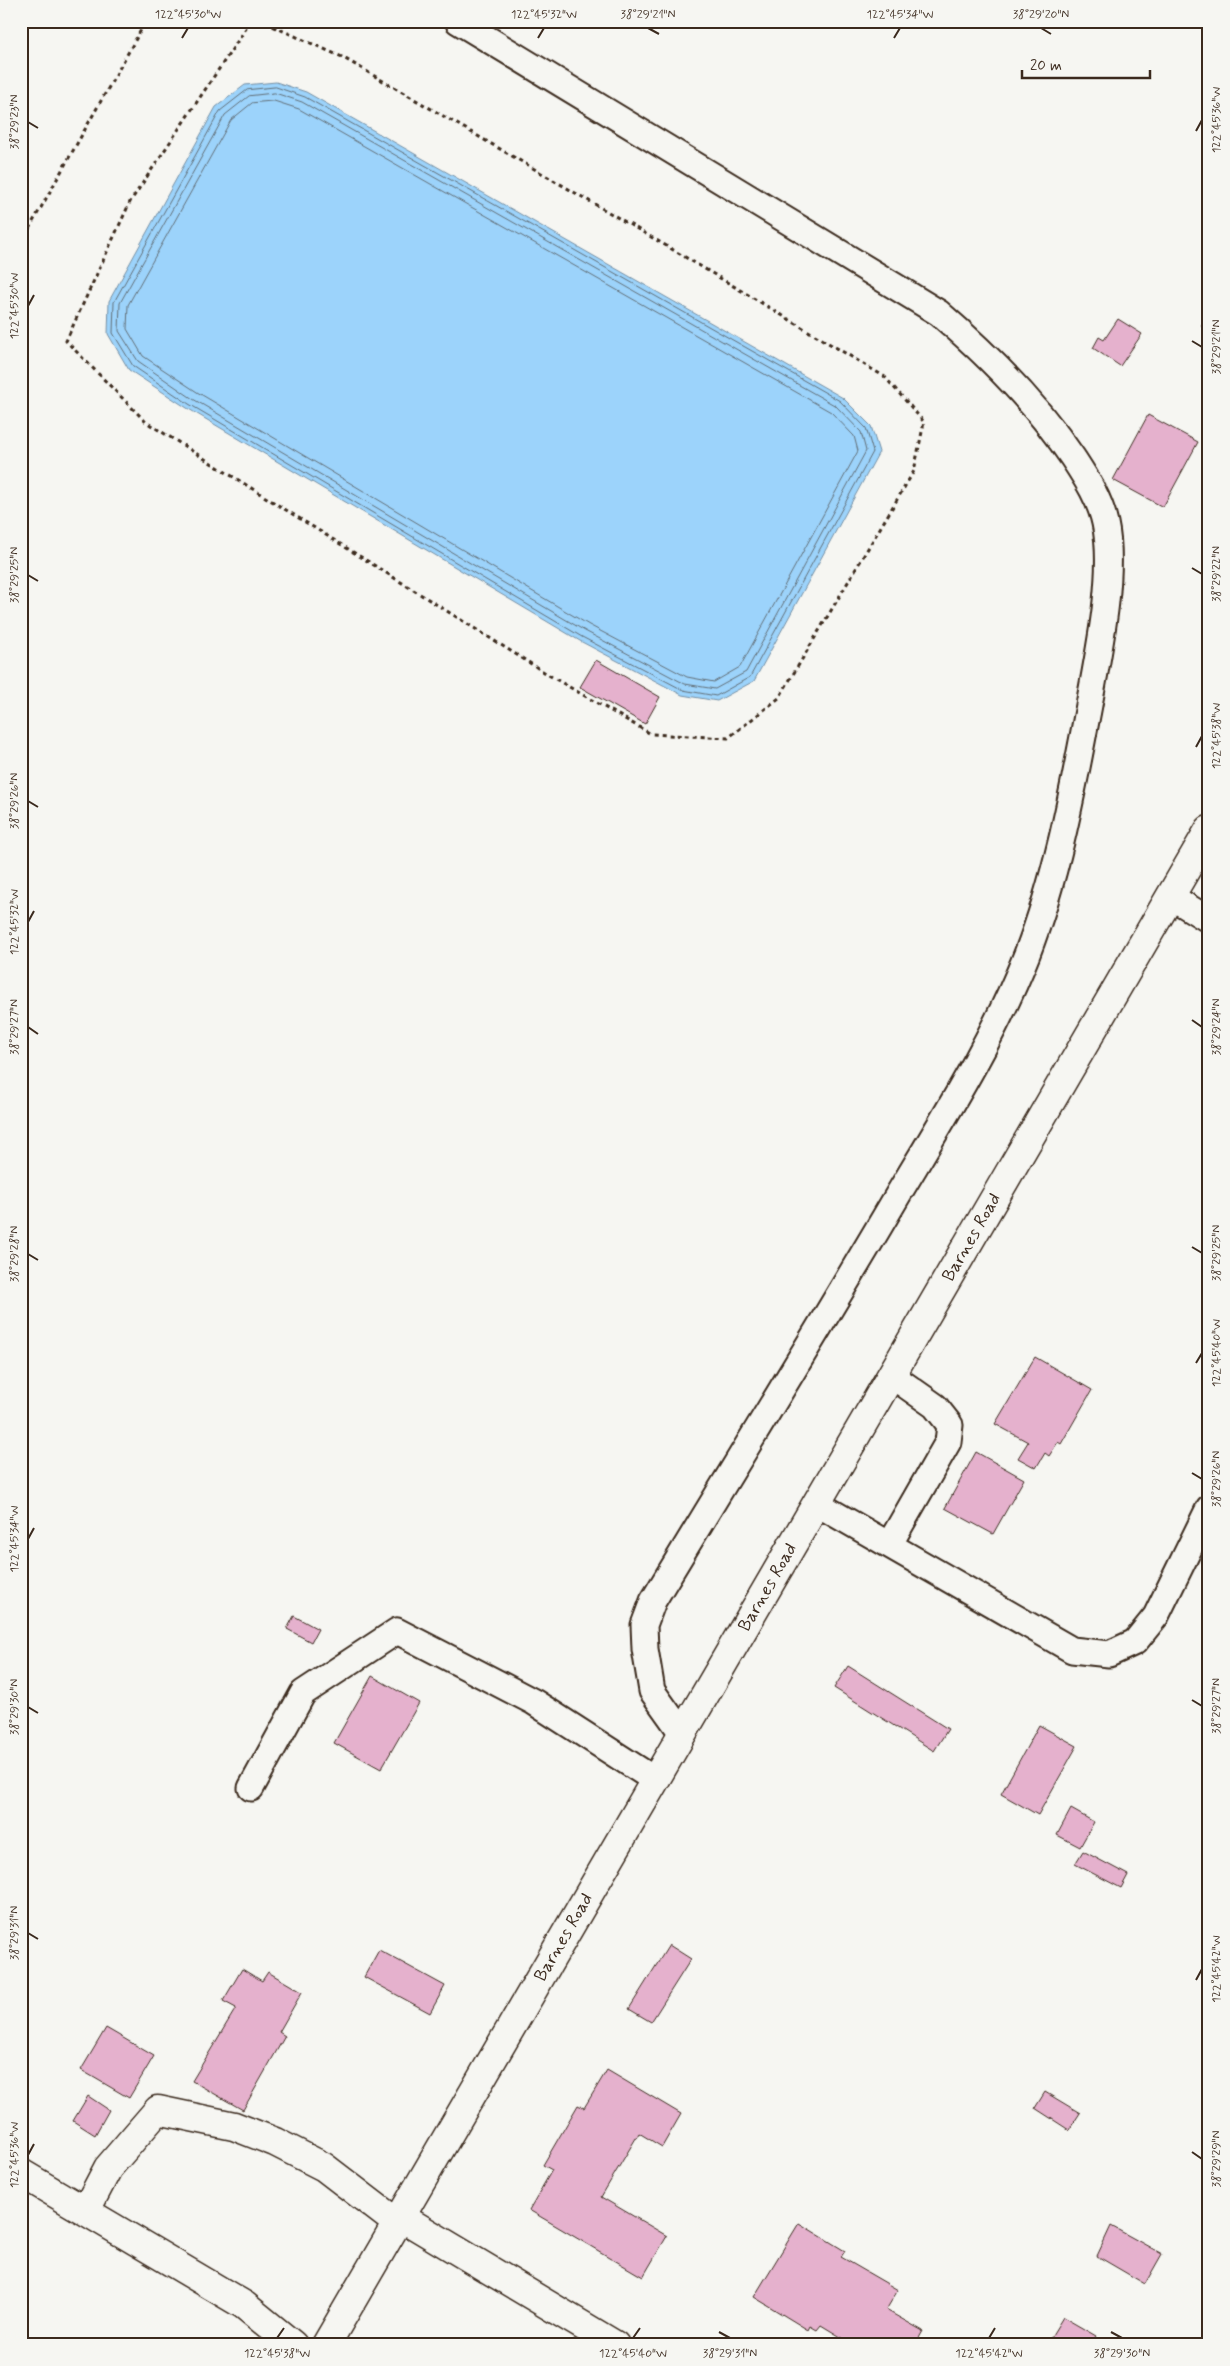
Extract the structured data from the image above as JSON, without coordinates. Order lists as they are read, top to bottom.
{
  "streets": {
    "street": ["Barnes Road"]
  },
  "scale_bar": "20 m",
  "coordinates": [
    "122°45'30\"W",
    "122°45'32\"W",
    "38°29'21\"N",
    "122°45'34\"W",
    "38°29'20\"N",
    "122°45'36\"W",
    "38°29'23\"N",
    "38°29'22\"N",
    "38°29'25\"N",
    "122°45'38\"W",
    "38°29'26\"N",
    "38°29'24\"N",
    "38°29'27\"N",
    "38°29'28\"N",
    "122°45'40\"W",
    "38°29'30\"N",
    "38°29'31\"N",
    "122°45'42\"W",
    "38°29'29\"N"
  ]
}
